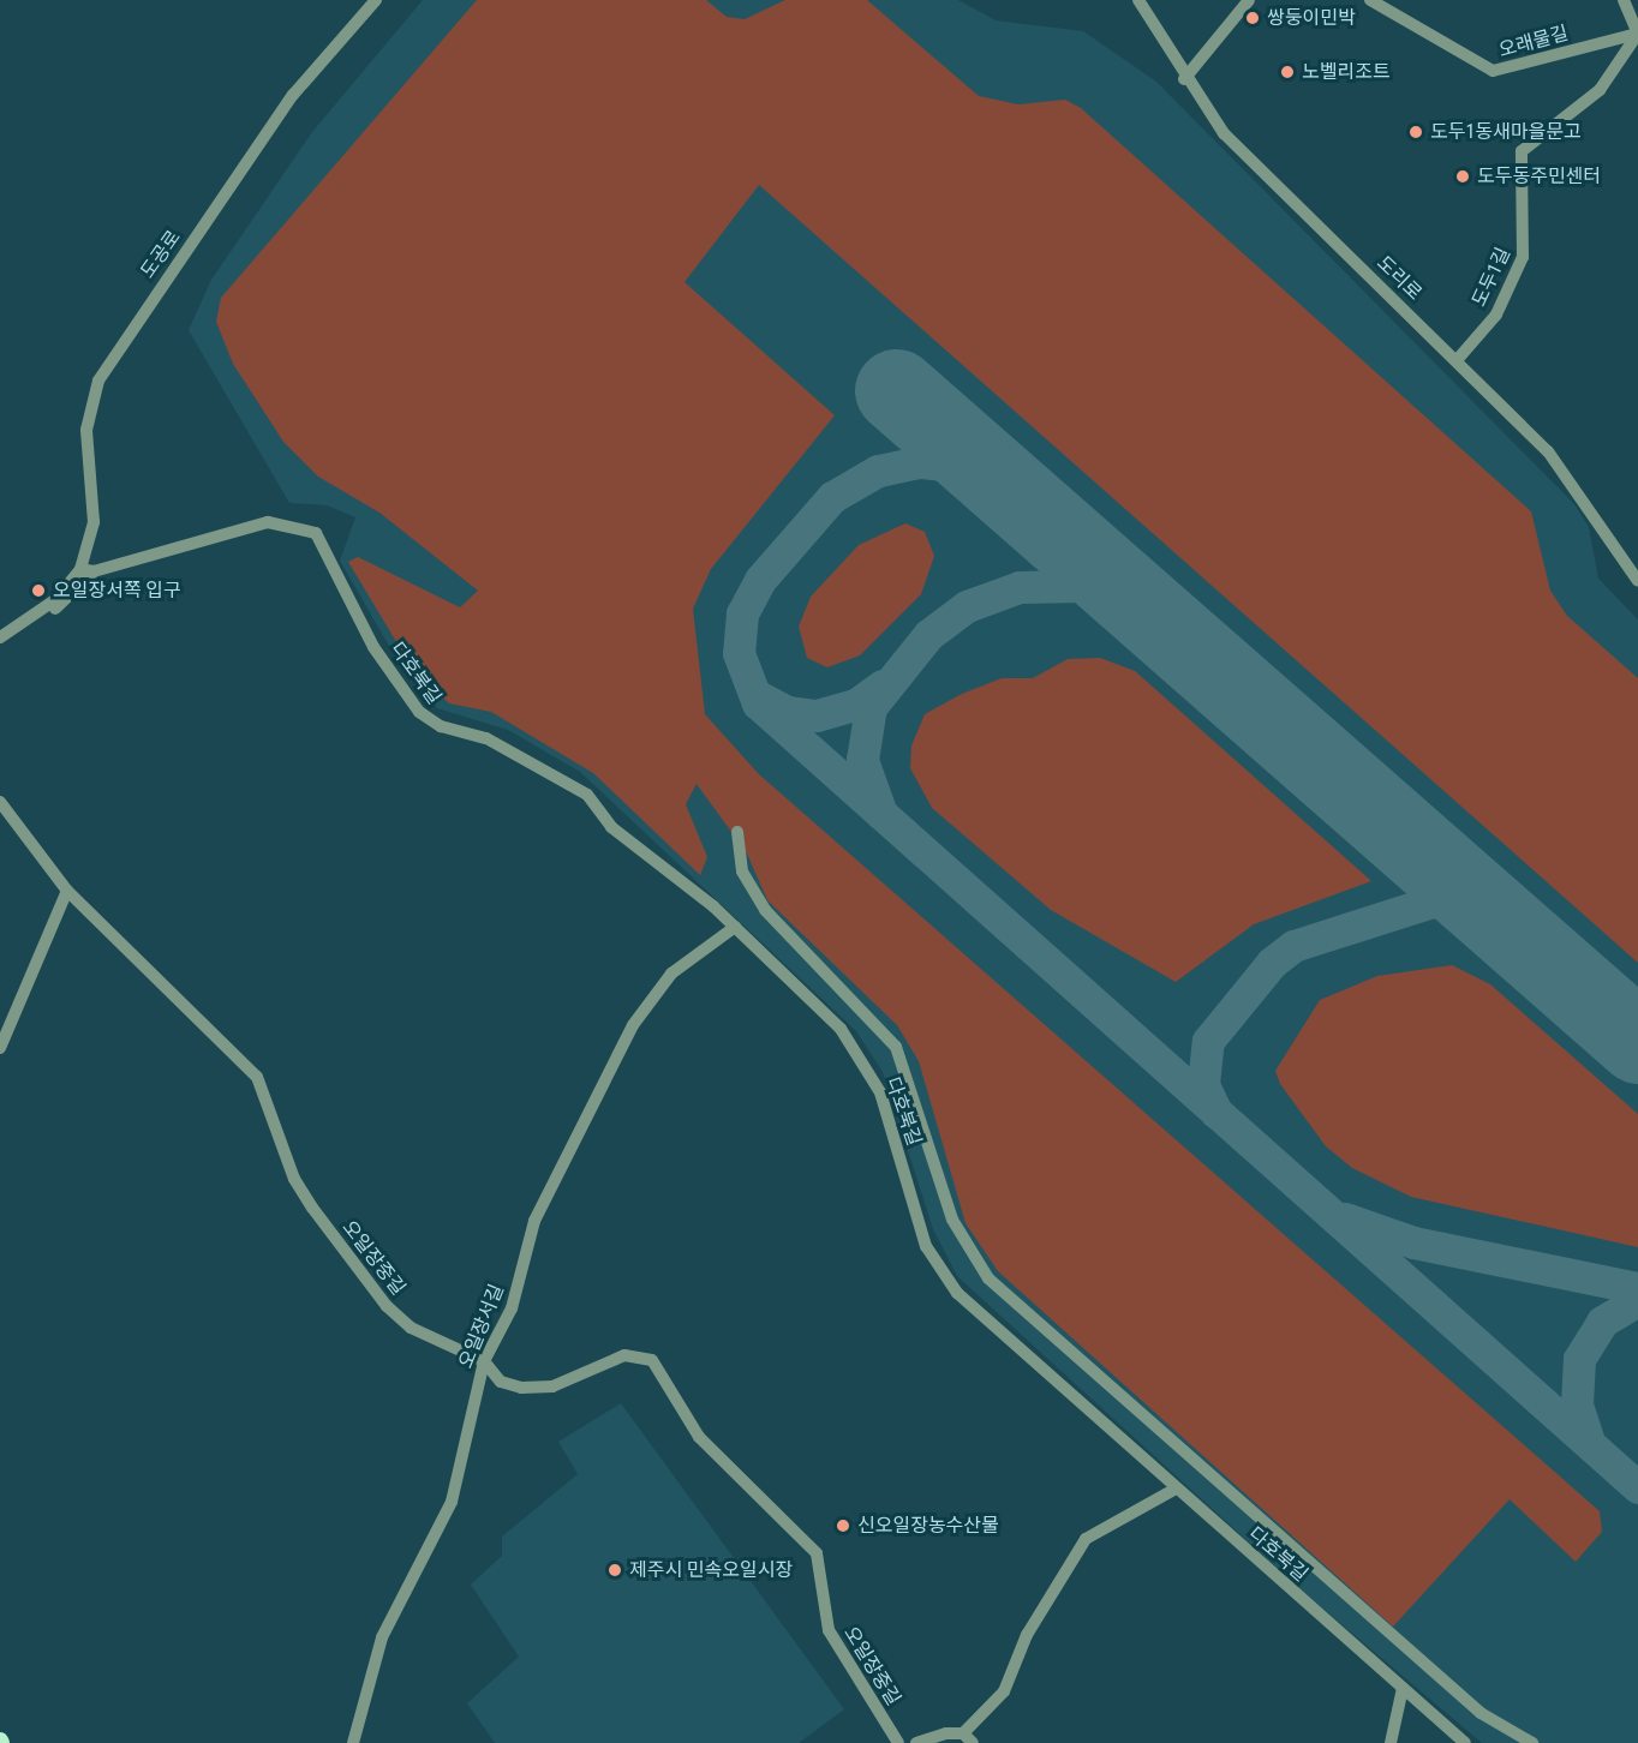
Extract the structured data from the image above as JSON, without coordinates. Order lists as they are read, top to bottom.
{
  "streets": {
    "street": [
      "오래물길",
      "도공로",
      "도두1길",
      "도리로",
      "다호북길",
      "오일장중길",
      "오일장서길"
    ]
  },
  "crossings": [
    ["오래물길", "도두1길"],
    ["도공로", "다호북길"],
    ["도두1길", "도리로"],
    ["다호북길", "오일장서길"],
    ["오일장중길", "오일장서길"]
  ],
  "places": [
    "쌍둥이민박",
    "노벨리조트",
    "도두1동새마을문고",
    "도두동주민센터",
    "오일장서쪽 입구",
    "신오일장농수산물",
    "제주시 민속오일시장"
  ]
}
